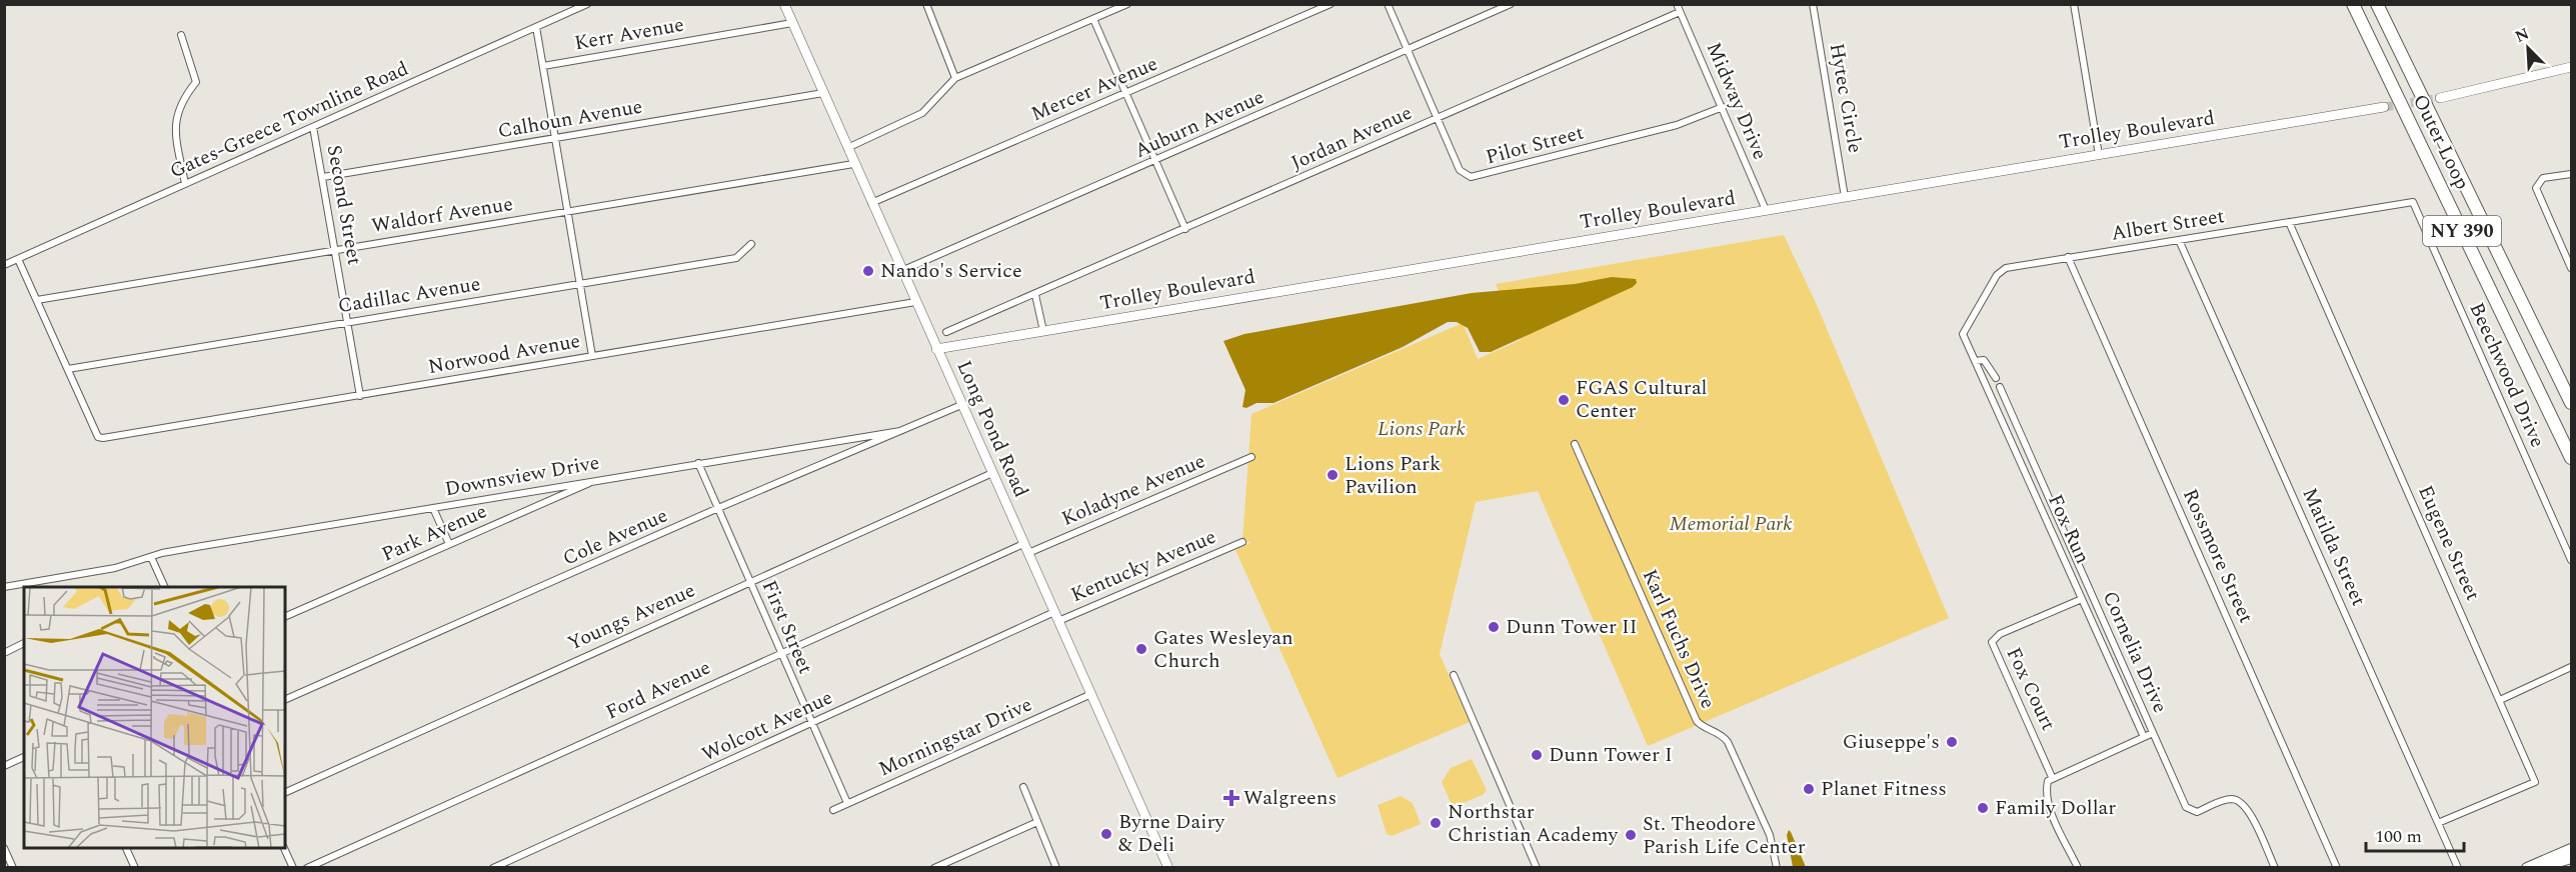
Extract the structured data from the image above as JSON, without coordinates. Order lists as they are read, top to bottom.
{
  "streets": {
    "highway": ["Outer Loop", "NY 390"],
    "street": [
      "Kerr Avenue",
      "Mercer Avenue",
      "Hytec Circle",
      "Midway Drive",
      "Calhoun Avenue",
      "Gates-Greece Townline Road",
      "Auburn Avenue",
      "Trolley Boulevard",
      "Jordan Avenue",
      "Pilot Street",
      "Second Street",
      "Waldorf Avenue",
      "Albert Street",
      "Cadillac Avenue",
      "Norwood Avenue",
      "Beechwood Drive",
      "Long Pond Road",
      "Downsview Drive",
      "Koladyne Avenue",
      "Fox Run",
      "Park Avenue",
      "Cole Avenue",
      "Eugene Street",
      "Matilda Street",
      "Rossmore Street",
      "Kentucky Avenue",
      "Youngs Avenue",
      "First Street",
      "Karl Fuchs Drive",
      "Cornelia Drive",
      "Fox Court",
      "Ford Avenue",
      "Wolcott Avenue",
      "Morningstar Drive"
    ]
  },
  "crossings": [
    ["Kerr Avenue", "Long Pond Road"],
    ["Mercer Avenue", "Long Pond Road"],
    ["Hytec Circle", "Trolley Boulevard"],
    ["Midway Drive", "Trolley Boulevard"],
    ["Midway Drive", "Jordan Avenue"],
    ["Midway Drive", "Pilot Street"],
    ["Calhoun Avenue", "Second Street"],
    ["Calhoun Avenue", "Long Pond Road"],
    ["Gates-Greece Townline Road", "Second Street"],
    ["Auburn Avenue", "Pilot Street"],
    ["Auburn Avenue", "Long Pond Road"],
    ["Trolley Boulevard", "Long Pond Road"],
    ["Jordan Avenue", "Pilot Street"],
    ["Second Street", "Waldorf Avenue"],
    ["Second Street", "Cadillac Avenue"],
    ["Second Street", "Norwood Avenue"],
    ["Waldorf Avenue", "Long Pond Road"],
    ["Albert Street", "Beechwood Drive"],
    ["Albert Street", "Fox Run"],
    ["Albert Street", "Eugene Street"],
    ["Albert Street", "Matilda Street"],
    ["Albert Street", "Rossmore Street"],
    ["Cadillac Avenue", "Norwood Avenue"],
    ["Norwood Avenue", "Long Pond Road"],
    ["Long Pond Road", "Koladyne Avenue"],
    ["Long Pond Road", "Cole Avenue"],
    ["Long Pond Road", "Kentucky Avenue"],
    ["Long Pond Road", "Youngs Avenue"],
    ["Long Pond Road", "Ford Avenue"],
    ["Long Pond Road", "Wolcott Avenue"],
    ["Long Pond Road", "Morningstar Drive"],
    ["Downsview Drive", "Park Avenue"],
    ["Downsview Drive", "Cole Avenue"],
    ["Downsview Drive", "First Street"],
    ["Fox Run", "Fox Court"],
    ["Cole Avenue", "First Street"],
    ["Eugene Street", "Matilda Street"],
    ["Kentucky Avenue", "Wolcott Avenue"],
    ["Youngs Avenue", "First Street"],
    ["First Street", "Ford Avenue"],
    ["First Street", "Wolcott Avenue"],
    ["First Street", "Morningstar Drive"]
  ],
  "parks": ["Lions Park", "Memorial Park"],
  "places": {
    "other": [
      "Nando's Service",
      "FGAS Cultural Center",
      "Lions Park Pavilion",
      "Dunn Tower II",
      "Gates Wesleyan Church",
      "Giuseppe's",
      "Dunn Tower I",
      "Planet Fitness",
      "Family Dollar",
      "Northstar Christian Academy",
      "Byrne Dairy & Deli",
      "St. Theodore Parish Life Center"
    ],
    "health": ["Walgreens"]
  },
  "scale_bar": "100 m",
  "north": "top left"
}
